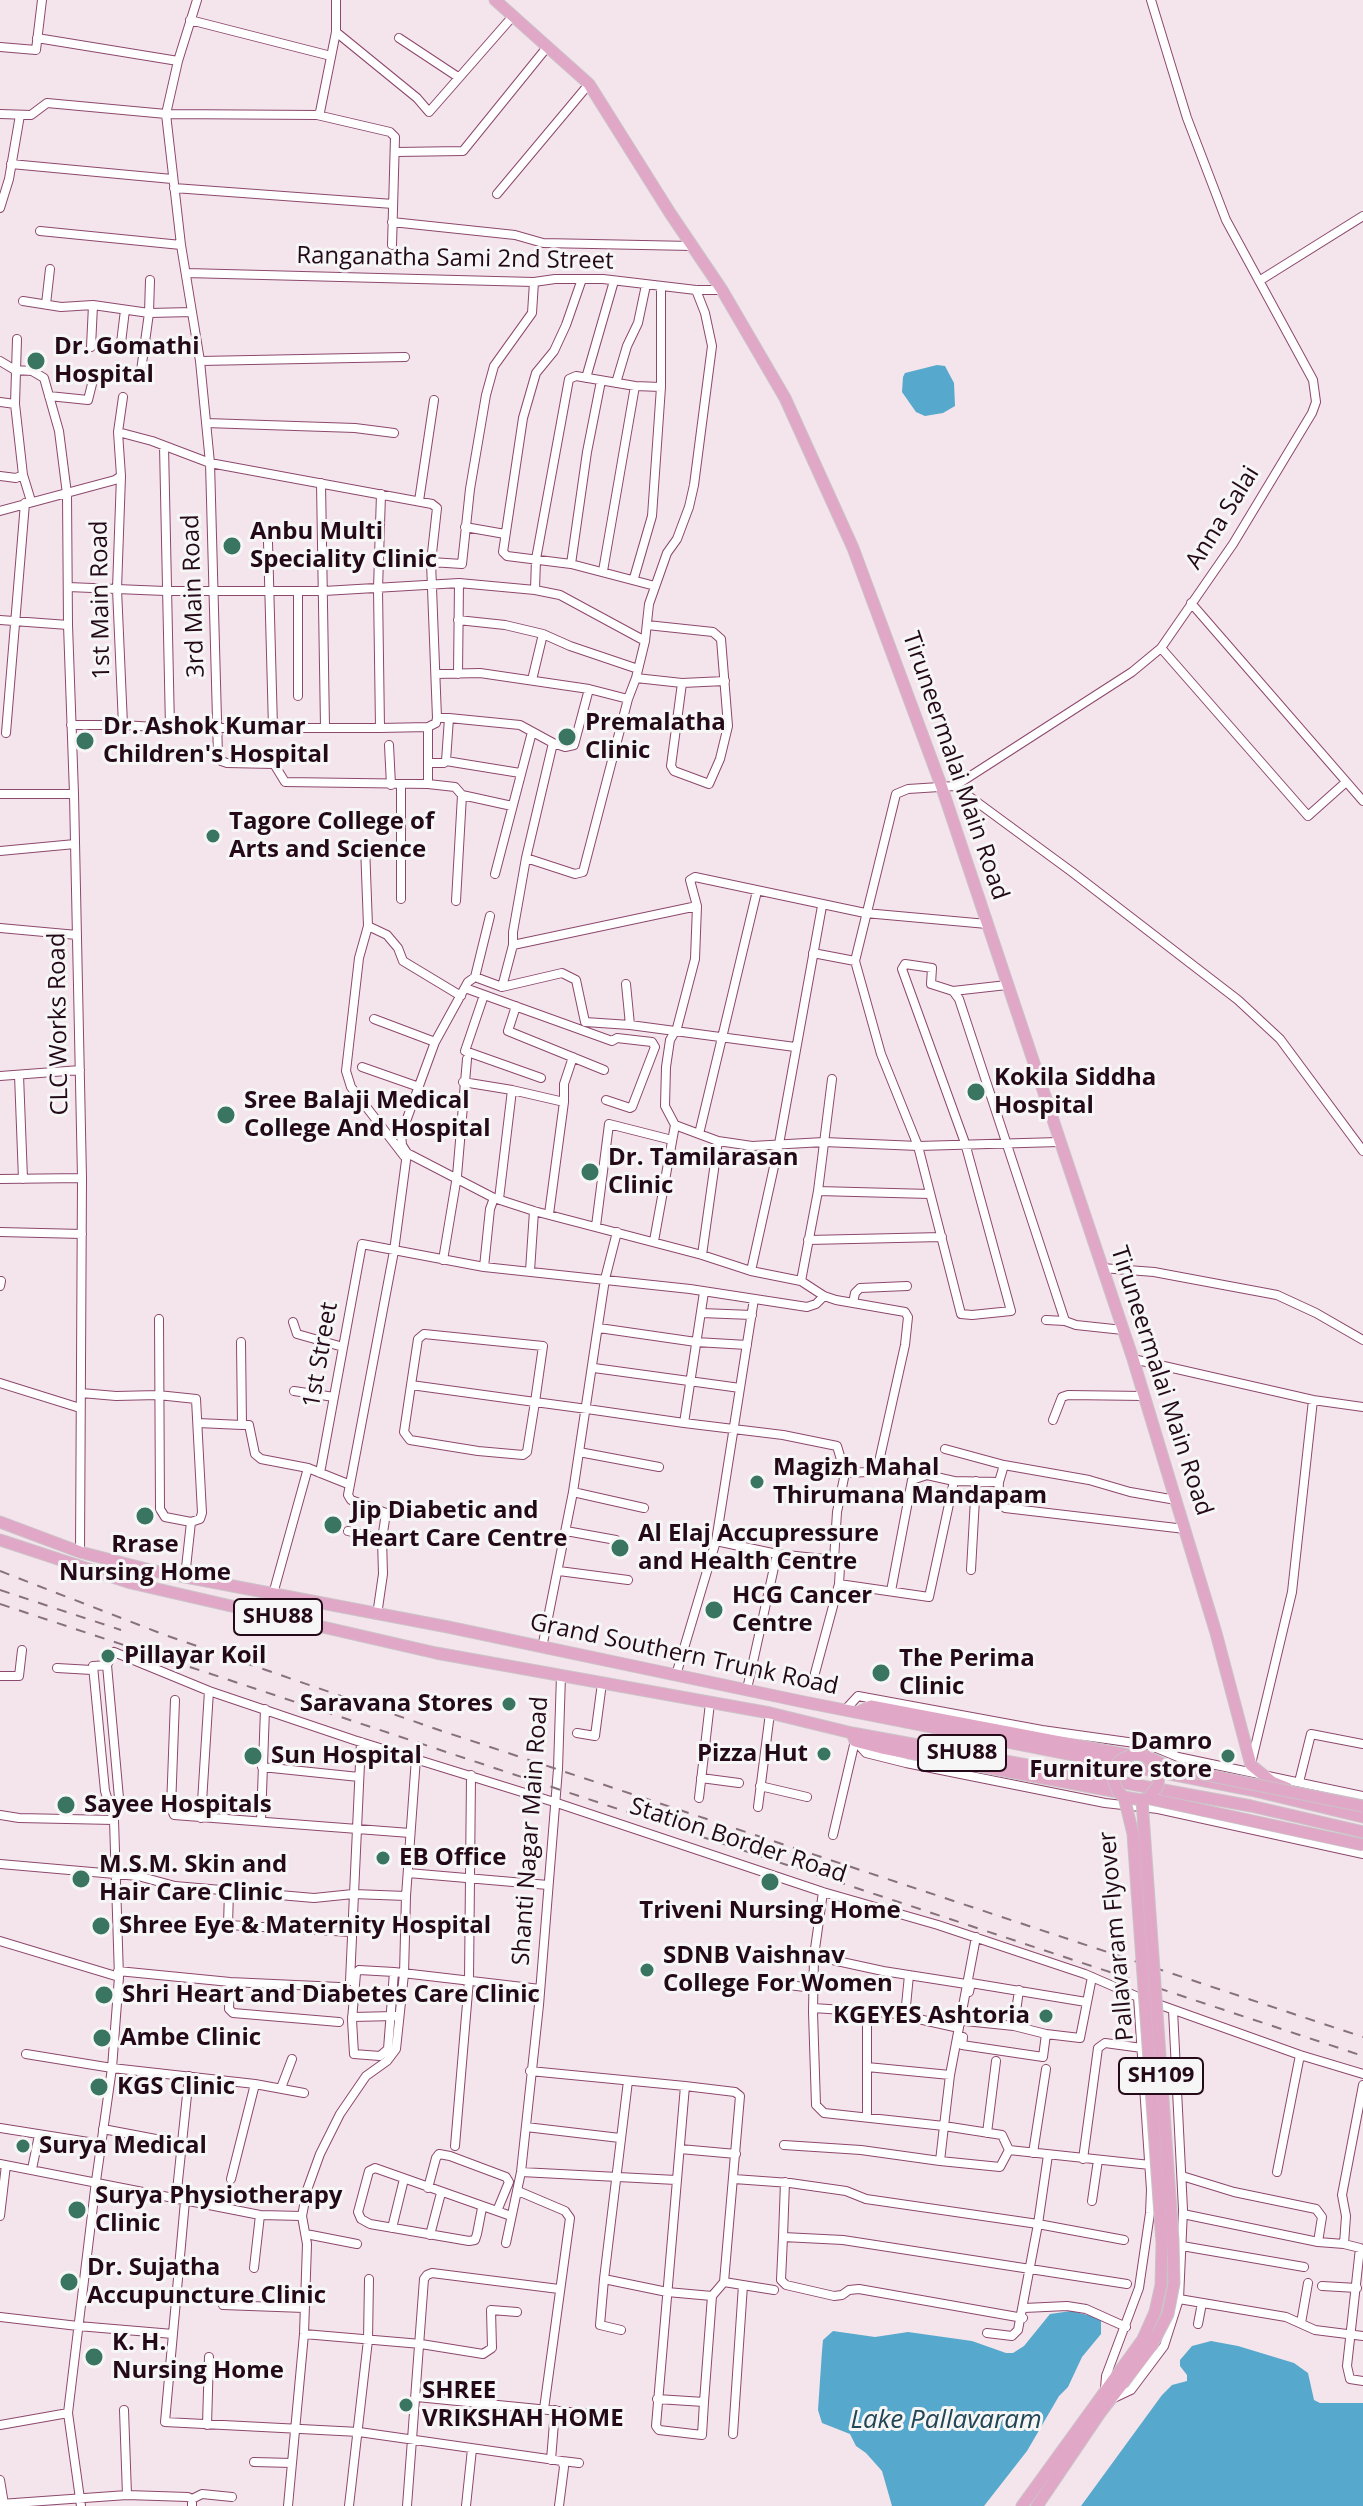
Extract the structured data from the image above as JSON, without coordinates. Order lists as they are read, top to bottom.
{
  "streets": {
    "main road": [
      "Tiruneermalai Main Road",
      "SHU88",
      "Grand Southern Trunk Road",
      "Pallavaram Flyover",
      "SH109"
    ],
    "street": [
      "Ranganatha Sami 2nd Street",
      "Anna Salai",
      "3rd Main Road",
      "1st Main Road",
      "CLC Works Road",
      "1st Street",
      "Shanti Nagar Main Road",
      "Station Border Road"
    ]
  },
  "crossings": [
    ["Ranganatha Sami 2nd Street", "3rd Main Road"],
    ["Ranganatha Sami 2nd Street", "Tiruneermalai Main Road"],
    ["Tiruneermalai Main Road", "Grand Southern Trunk Road"],
    ["CLC Works Road", "Grand Southern Trunk Road"],
    ["Grand Southern Trunk Road", "Shanti Nagar Main Road"],
    ["Grand Southern Trunk Road", "Pallavaram Flyover"],
    ["Shanti Nagar Main Road", "Station Border Road"],
    ["Pallavaram Flyover", "SH109"]
  ],
  "water": ["Lake Pallavaram"],
  "places": [
    "Dr. Gomathi Hospital",
    "Anbu Multi Speciality Clinic",
    "Premalatha Clinic",
    "Dr. Ashok Kumar Children's Hospital",
    "Tagore College of Arts and Science",
    "Kokila Siddha Hospital",
    "Sree Balaji Medical College And Hospital",
    "Dr. Tamilarasan Clinic",
    "Magizh Mahal Thirumana Mandapam",
    "Rrase Nursing Home",
    "Jip Diabetic and Heart Care Centre",
    "Al Elaj Accupressure and Health Centre",
    "HCG Cancer Centre",
    "Pillayar Koil",
    "The Perima Clinic",
    "Saravana Stores",
    "Pizza Hut",
    "Sun Hospital",
    "Damro Furniture store",
    "Sayee Hospitals",
    "EB Office",
    "M.S.M. Skin and Hair Care Clinic",
    "Triveni Nursing Home",
    "Shree Eye & Maternity Hospital",
    "SDNB Vaishnav College For Women",
    "Shri Heart and Diabetes Care Clinic",
    "KGEYES Ashtoria",
    "Ambe Clinic",
    "KGS Clinic",
    "Surya Medical",
    "Surya Physiotherapy Clinic",
    "Dr. Sujatha Accupuncture Clinic",
    "K. H. Nursing Home",
    "SHREE VRIKSHAH HOME"
  ]
}
